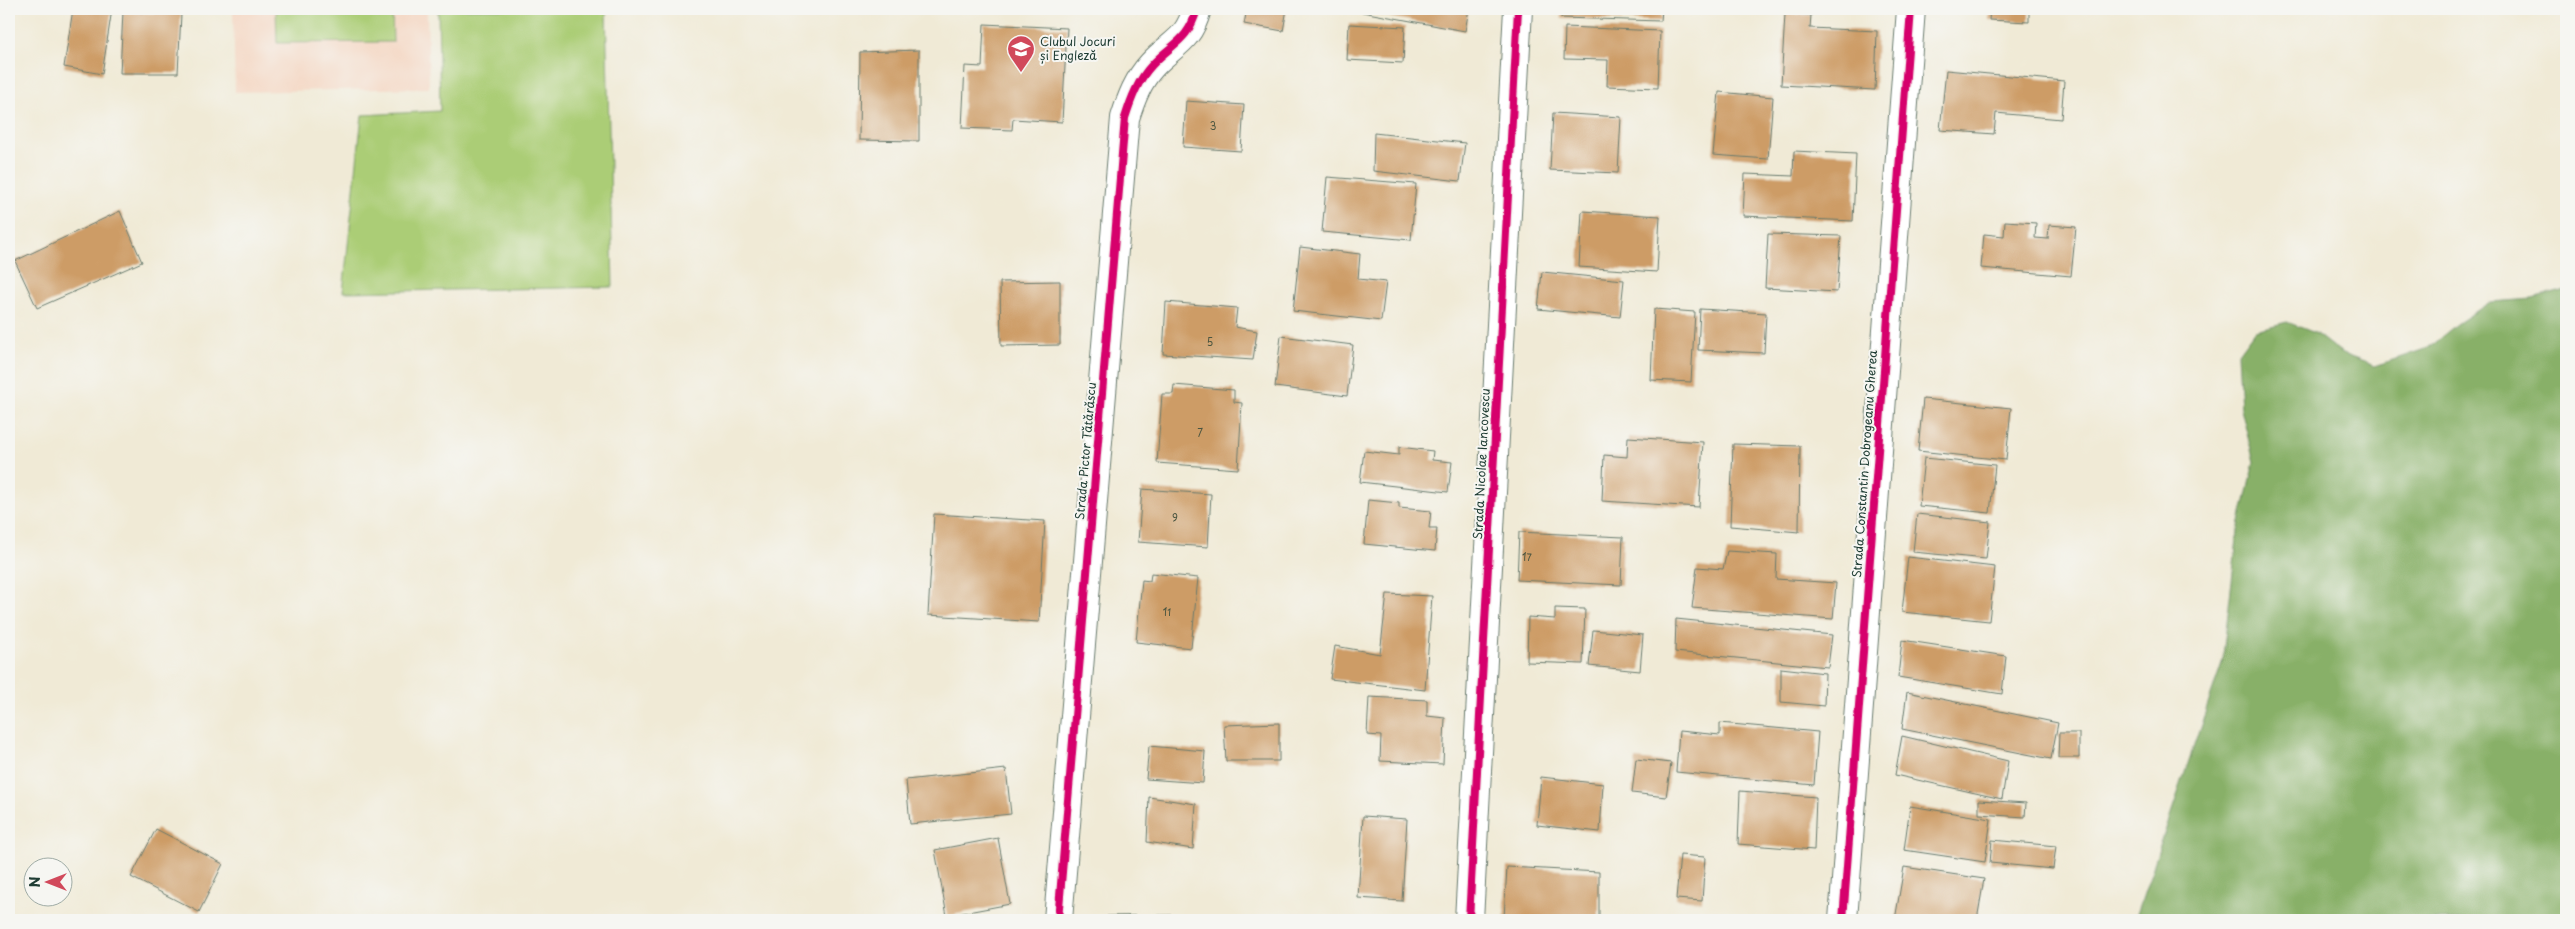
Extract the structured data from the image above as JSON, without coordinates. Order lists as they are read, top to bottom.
{
  "streets": {
    "street": ["Strada Pictor Tătărăscu", "Strada Nicolae Iancovescu", "Strada Constantin Dobrogeanu Gherea"]
  },
  "places": {
    "school or university": ["Clubul Jocuri și Engleză"]
  },
  "house_numbers": [
    "3",
    "5",
    "7",
    "9",
    "17",
    "11"
  ],
  "north": "left"
}
